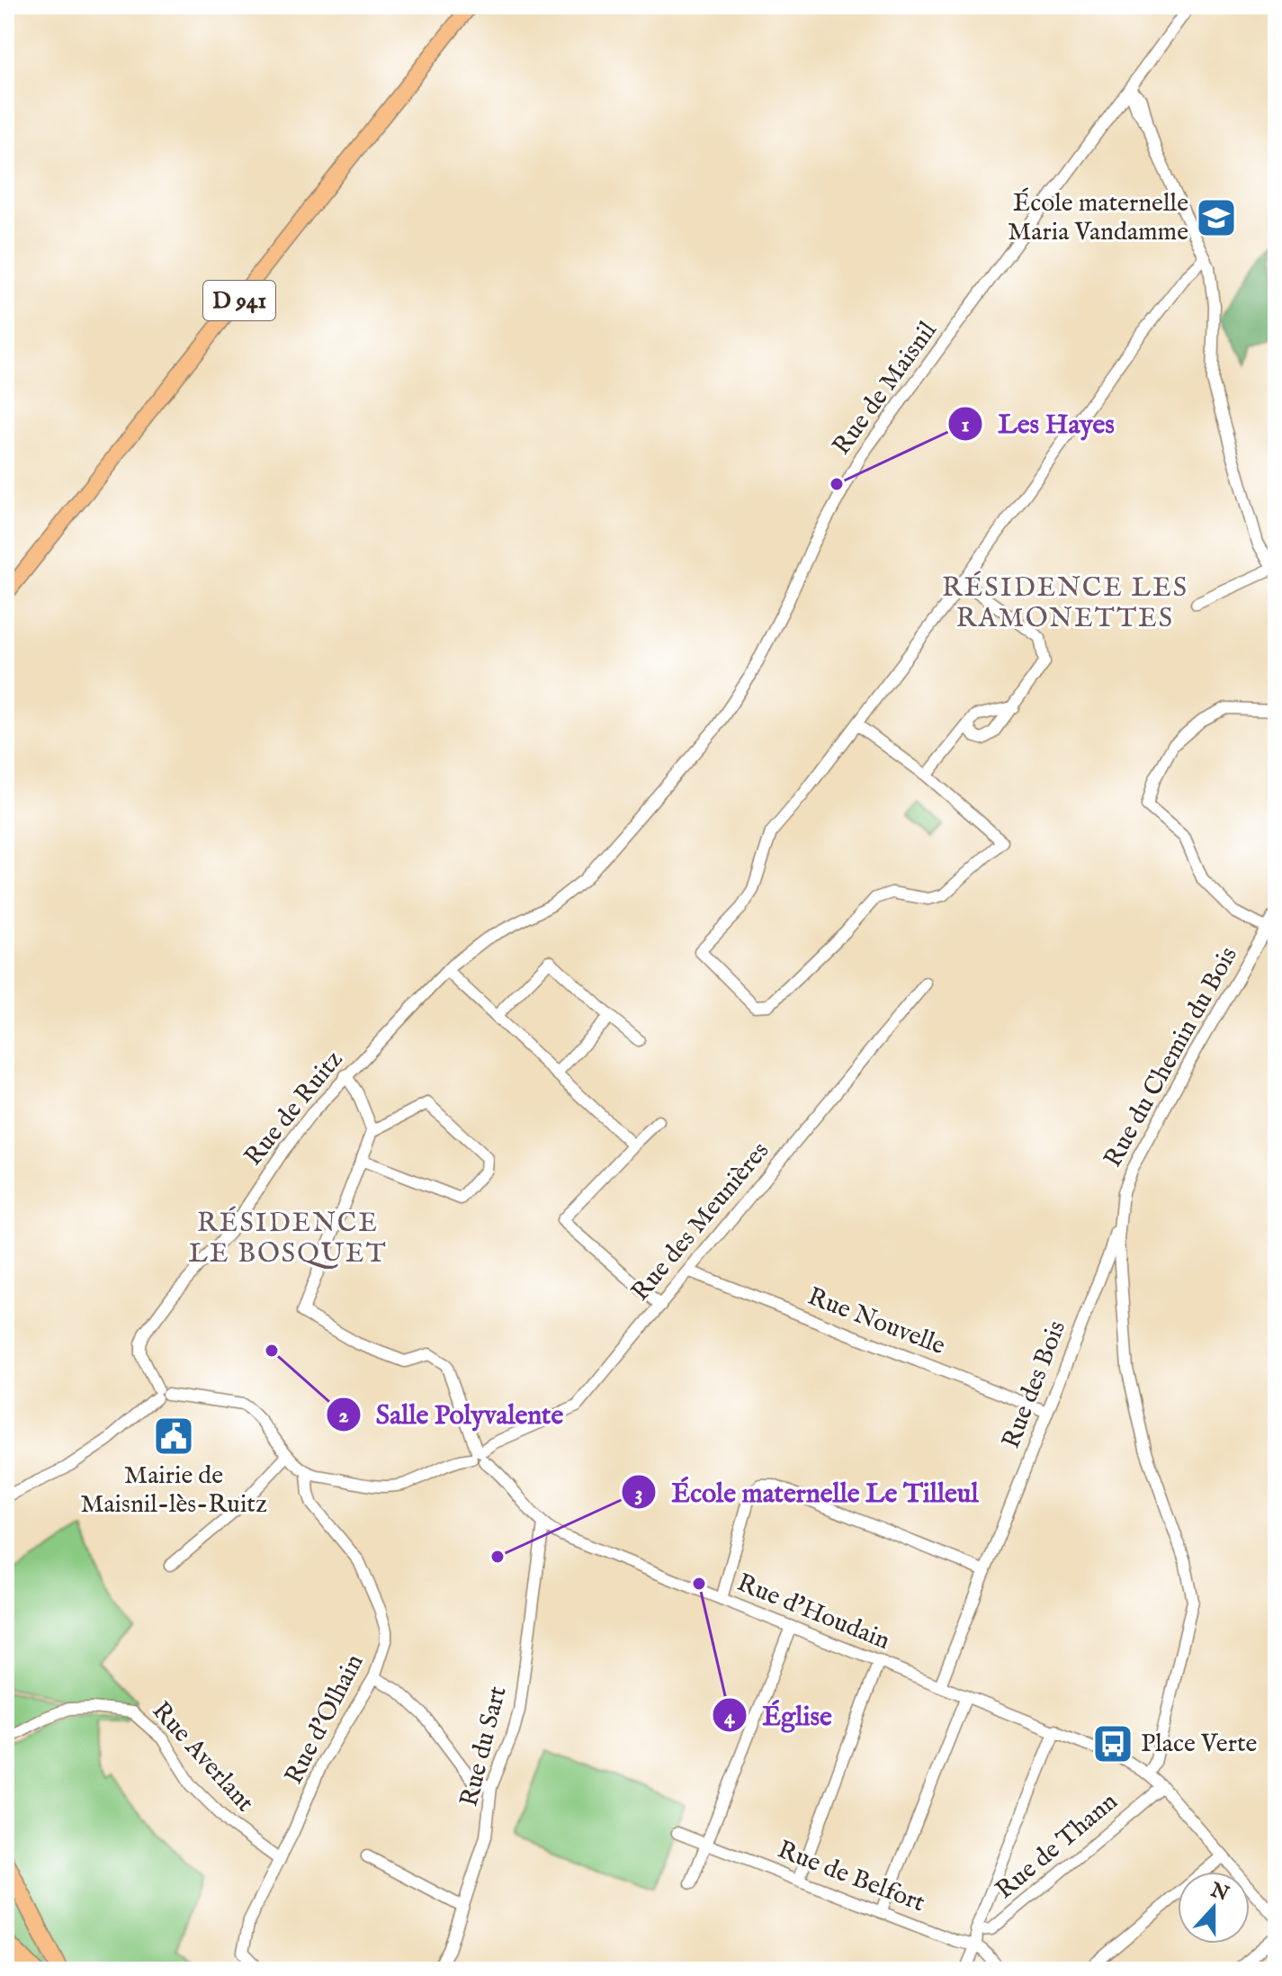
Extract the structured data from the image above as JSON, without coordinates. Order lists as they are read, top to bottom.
{
  "streets": {
    "main road": ["D 941"],
    "street": [
      "Rue de Maisnil",
      "Rue du Chemin du Bois",
      "Rue de Ruitz",
      "Rue des Meunières",
      "Rue Nouvelle",
      "Rue des Bois",
      "Rue d'Houdain",
      "Rue d'Olhain",
      "Rue du Sart",
      "Rue Averlant",
      "Rue de Thann",
      "Rue de Belfort"
    ]
  },
  "crossings": [
    ["Rue de Maisnil", "Rue de Ruitz"],
    ["Rue du Chemin du Bois", "Rue des Bois"],
    ["Rue du Chemin du Bois", "Rue d'Houdain"],
    ["Rue des Meunières", "Rue Nouvelle"],
    ["Rue des Meunières", "Rue d'Houdain"],
    ["Rue Nouvelle", "Rue des Bois"],
    ["Rue des Bois", "Rue d'Houdain"],
    ["Rue d'Houdain", "Rue du Sart"],
    ["Rue d'Houdain", "Rue de Thann"],
    ["Rue d'Olhain", "Rue Averlant"]
  ],
  "districts": ["RÉSIDENCE LES RAMONETTES", "RÉSIDENCE LE BOSQUET"],
  "places": {
    "school or university": ["École maternelle Maria Vandamme"],
    "other": [
      "Les Hayes",
      "Salle Polyvalente",
      "École maternelle Le Tilleul",
      "Église"
    ],
    "public building": ["Mairie de Maisnil-lès-Ruitz"],
    "bus stop": ["Place Verte"]
  },
  "north": "top"
}
